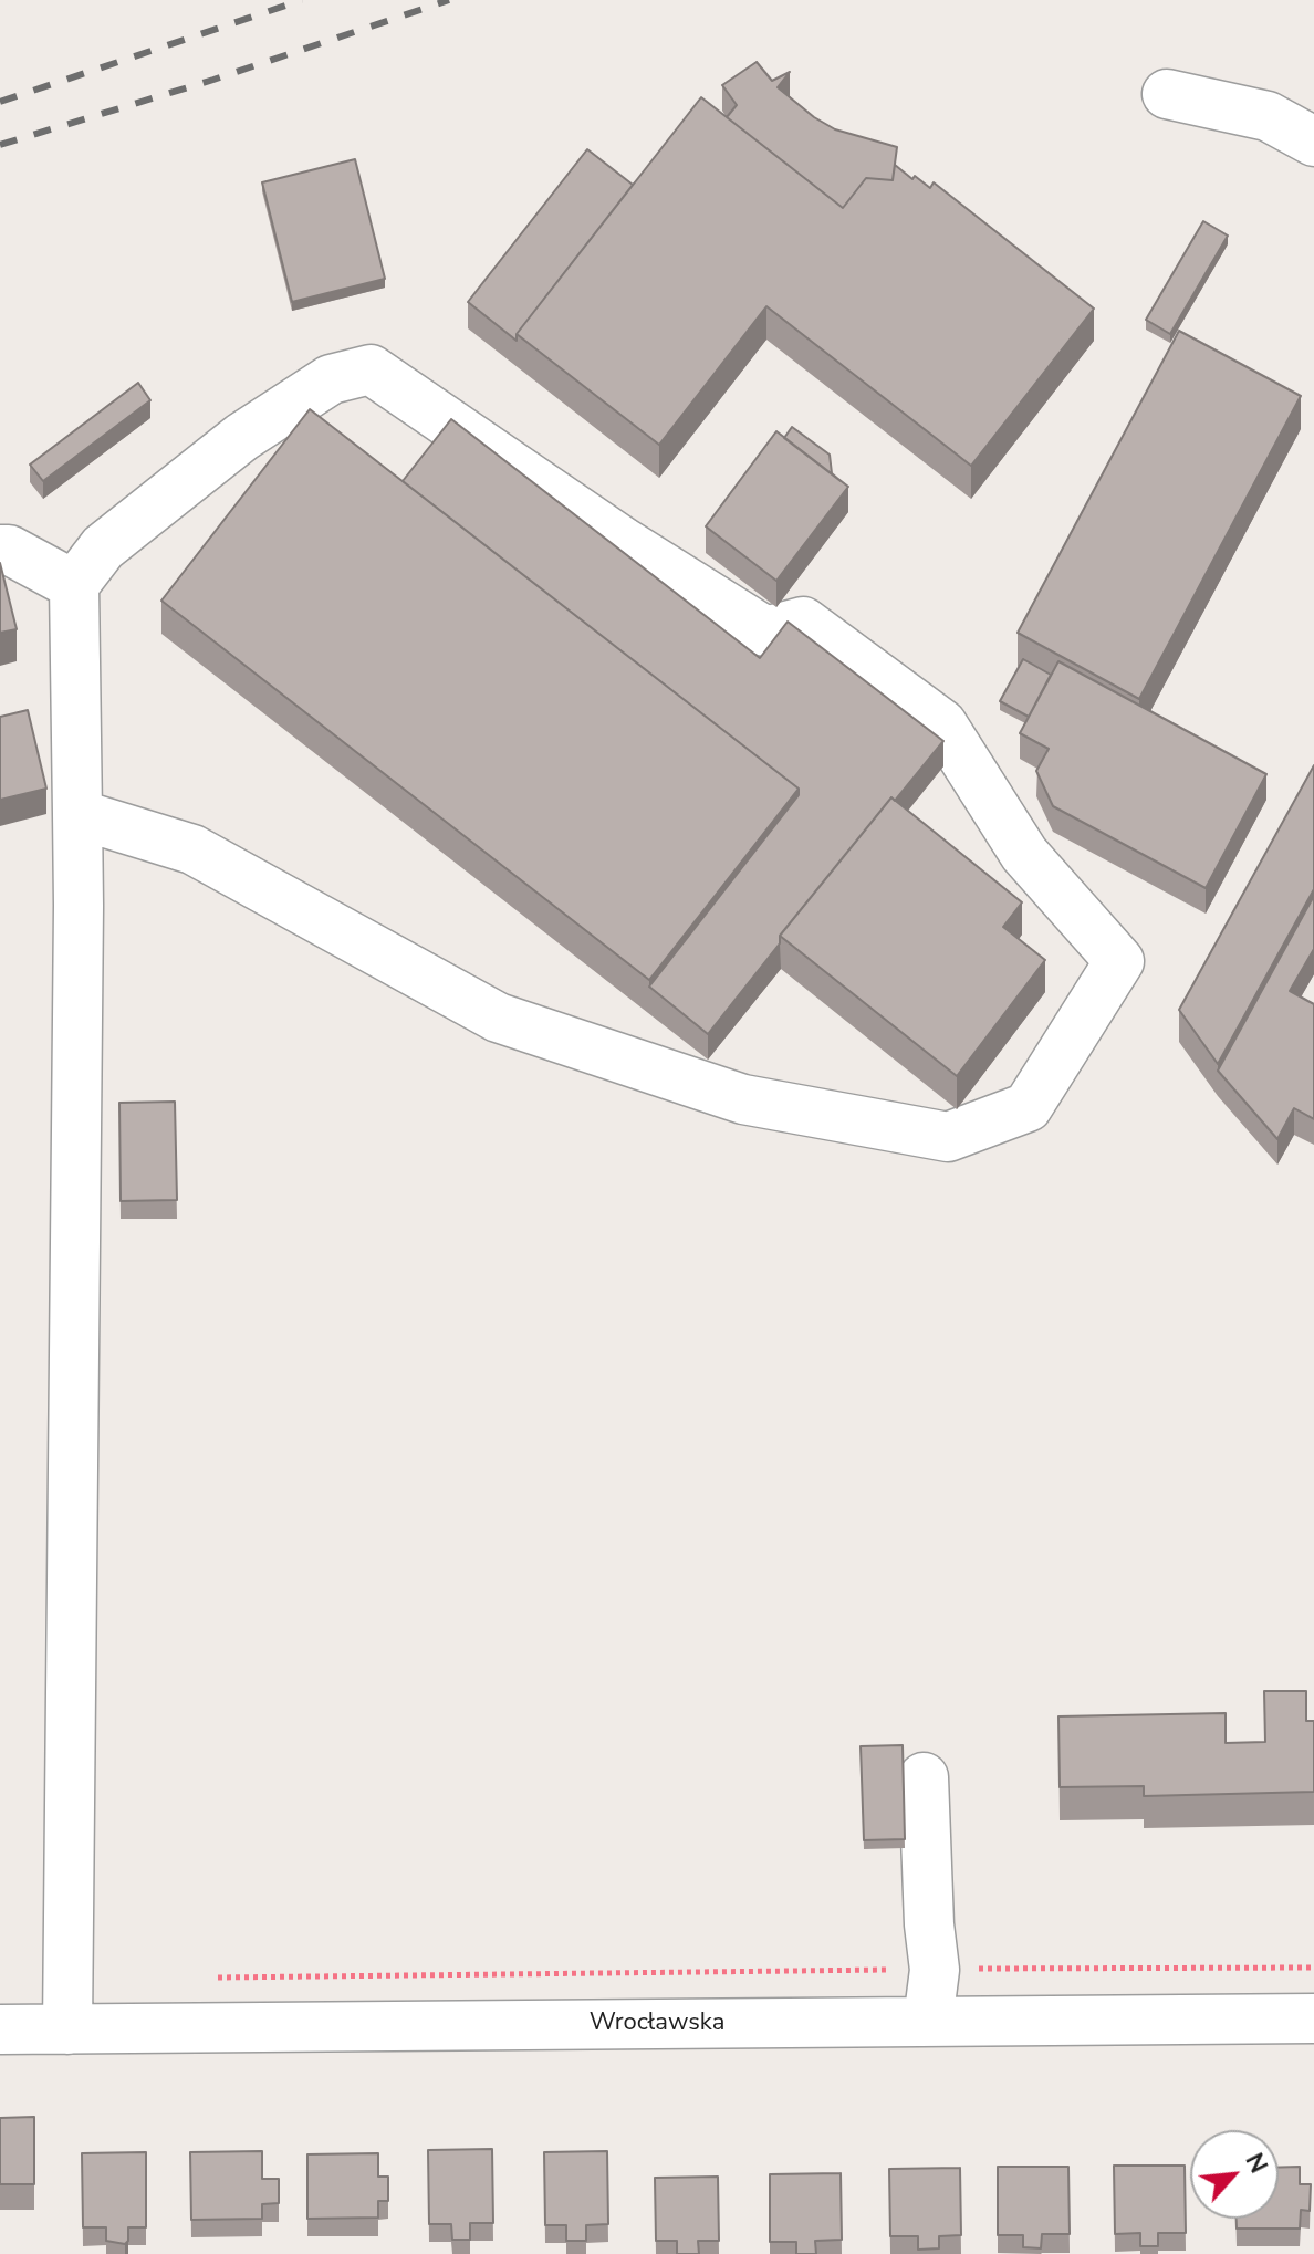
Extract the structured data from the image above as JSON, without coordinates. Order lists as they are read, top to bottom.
{
  "streets": {
    "street": ["Wrocławska"]
  },
  "north": "top right"
}
